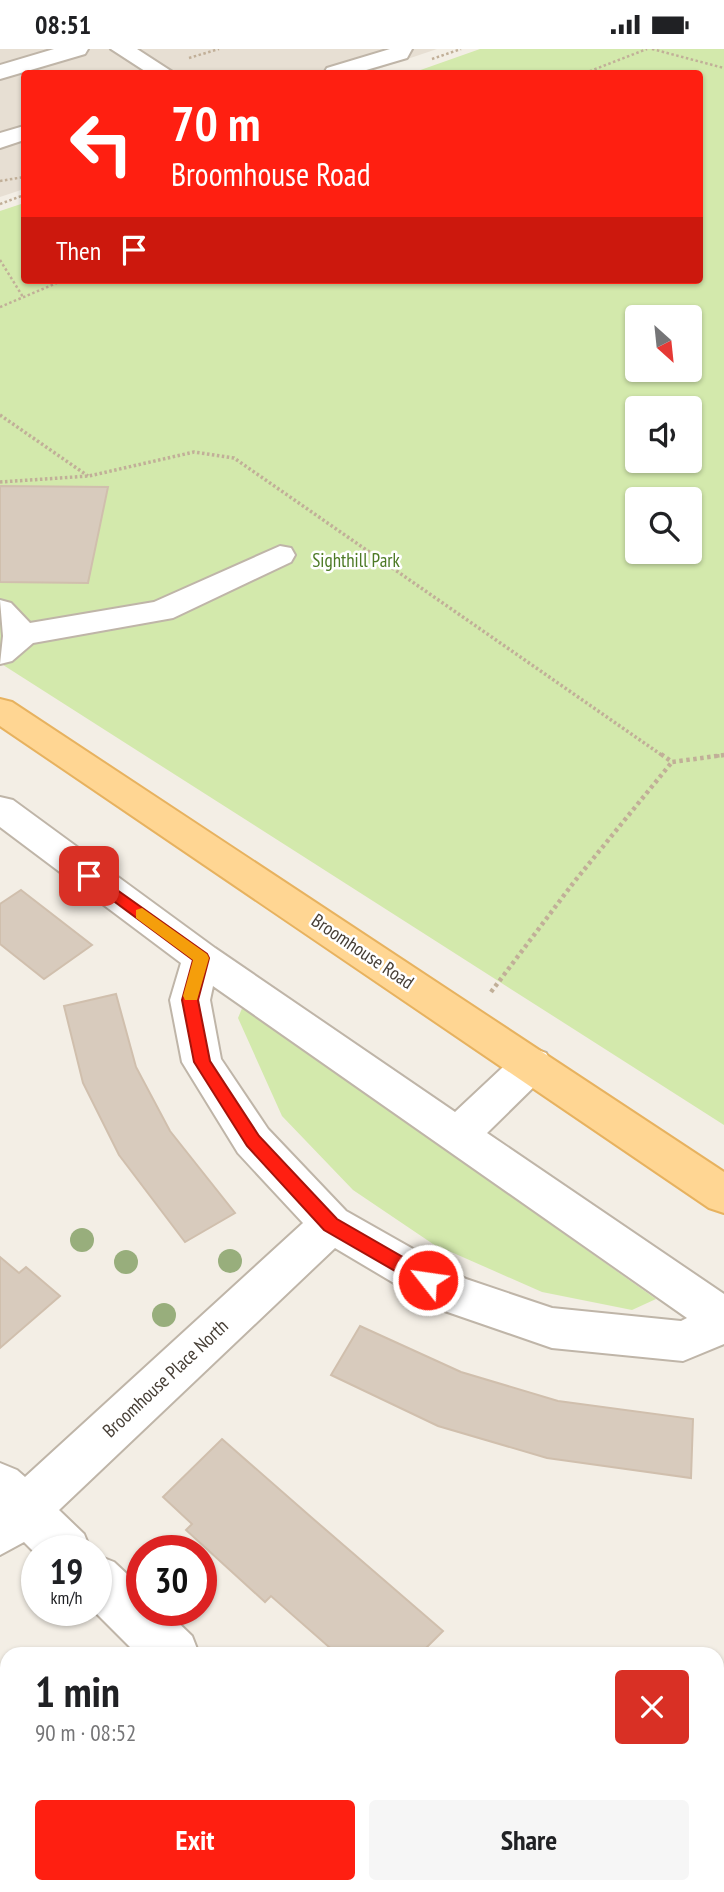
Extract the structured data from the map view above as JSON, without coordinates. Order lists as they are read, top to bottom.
{
  "streets": {
    "main road": ["Broomhouse Road"],
    "street": ["Broomhouse Place North"]
  },
  "parks": ["Sighthill Park"],
  "north": "bottom right",
  "page": {
    "status": "08:51",
    "turn": ["70 m", "Broomhouse Road"],
    "then": "Then",
    "speed": "19 km/h",
    "limit": "30",
    "heading": ["1 min", "90 m · 08:52"],
    "buttons": ["Exit", "Share"]
  }
}
